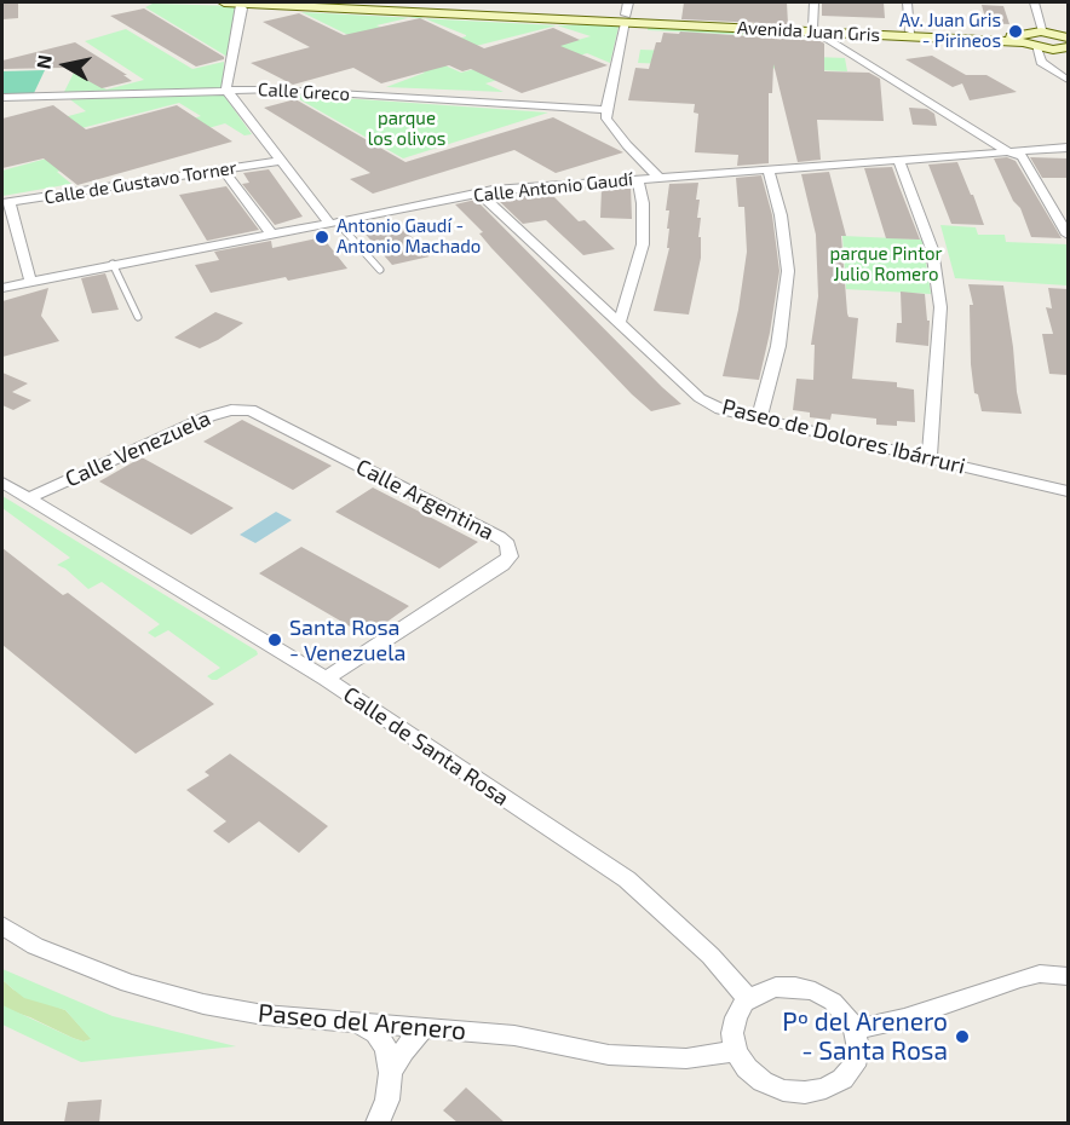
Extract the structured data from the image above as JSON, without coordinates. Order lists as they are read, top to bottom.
{
  "streets": {
    "street": [
      "Avenida Juan Gris",
      "Calle Greco",
      "Calle de Gustavo Torner",
      "Calle Antonio Gaudí",
      "Paseo de Dolores Ibárruri",
      "Calle Venezuela",
      "Calle Argentina",
      "Calle de Santa Rosa",
      "Paseo del Arenero"
    ]
  },
  "crossings": [
    ["Calle Antonio Gaudí", "Paseo de Dolores Ibárruri"],
    ["Calle Venezuela", "Calle Argentina"],
    ["Calle Venezuela", "Calle de Santa Rosa"],
    ["Calle Argentina", "Calle de Santa Rosa"],
    ["Calle de Santa Rosa", "Paseo del Arenero"]
  ],
  "parks": ["parque los olivos", "parque Pintor Julio Romero"],
  "places": [
    "Av. Juan Gris - Pirineos",
    "Antonio Gaudí - Antonio Machado",
    "Santa Rosa - Venezuela",
    "Pº del Arenero - Santa Rosa"
  ],
  "north": "left"
}
